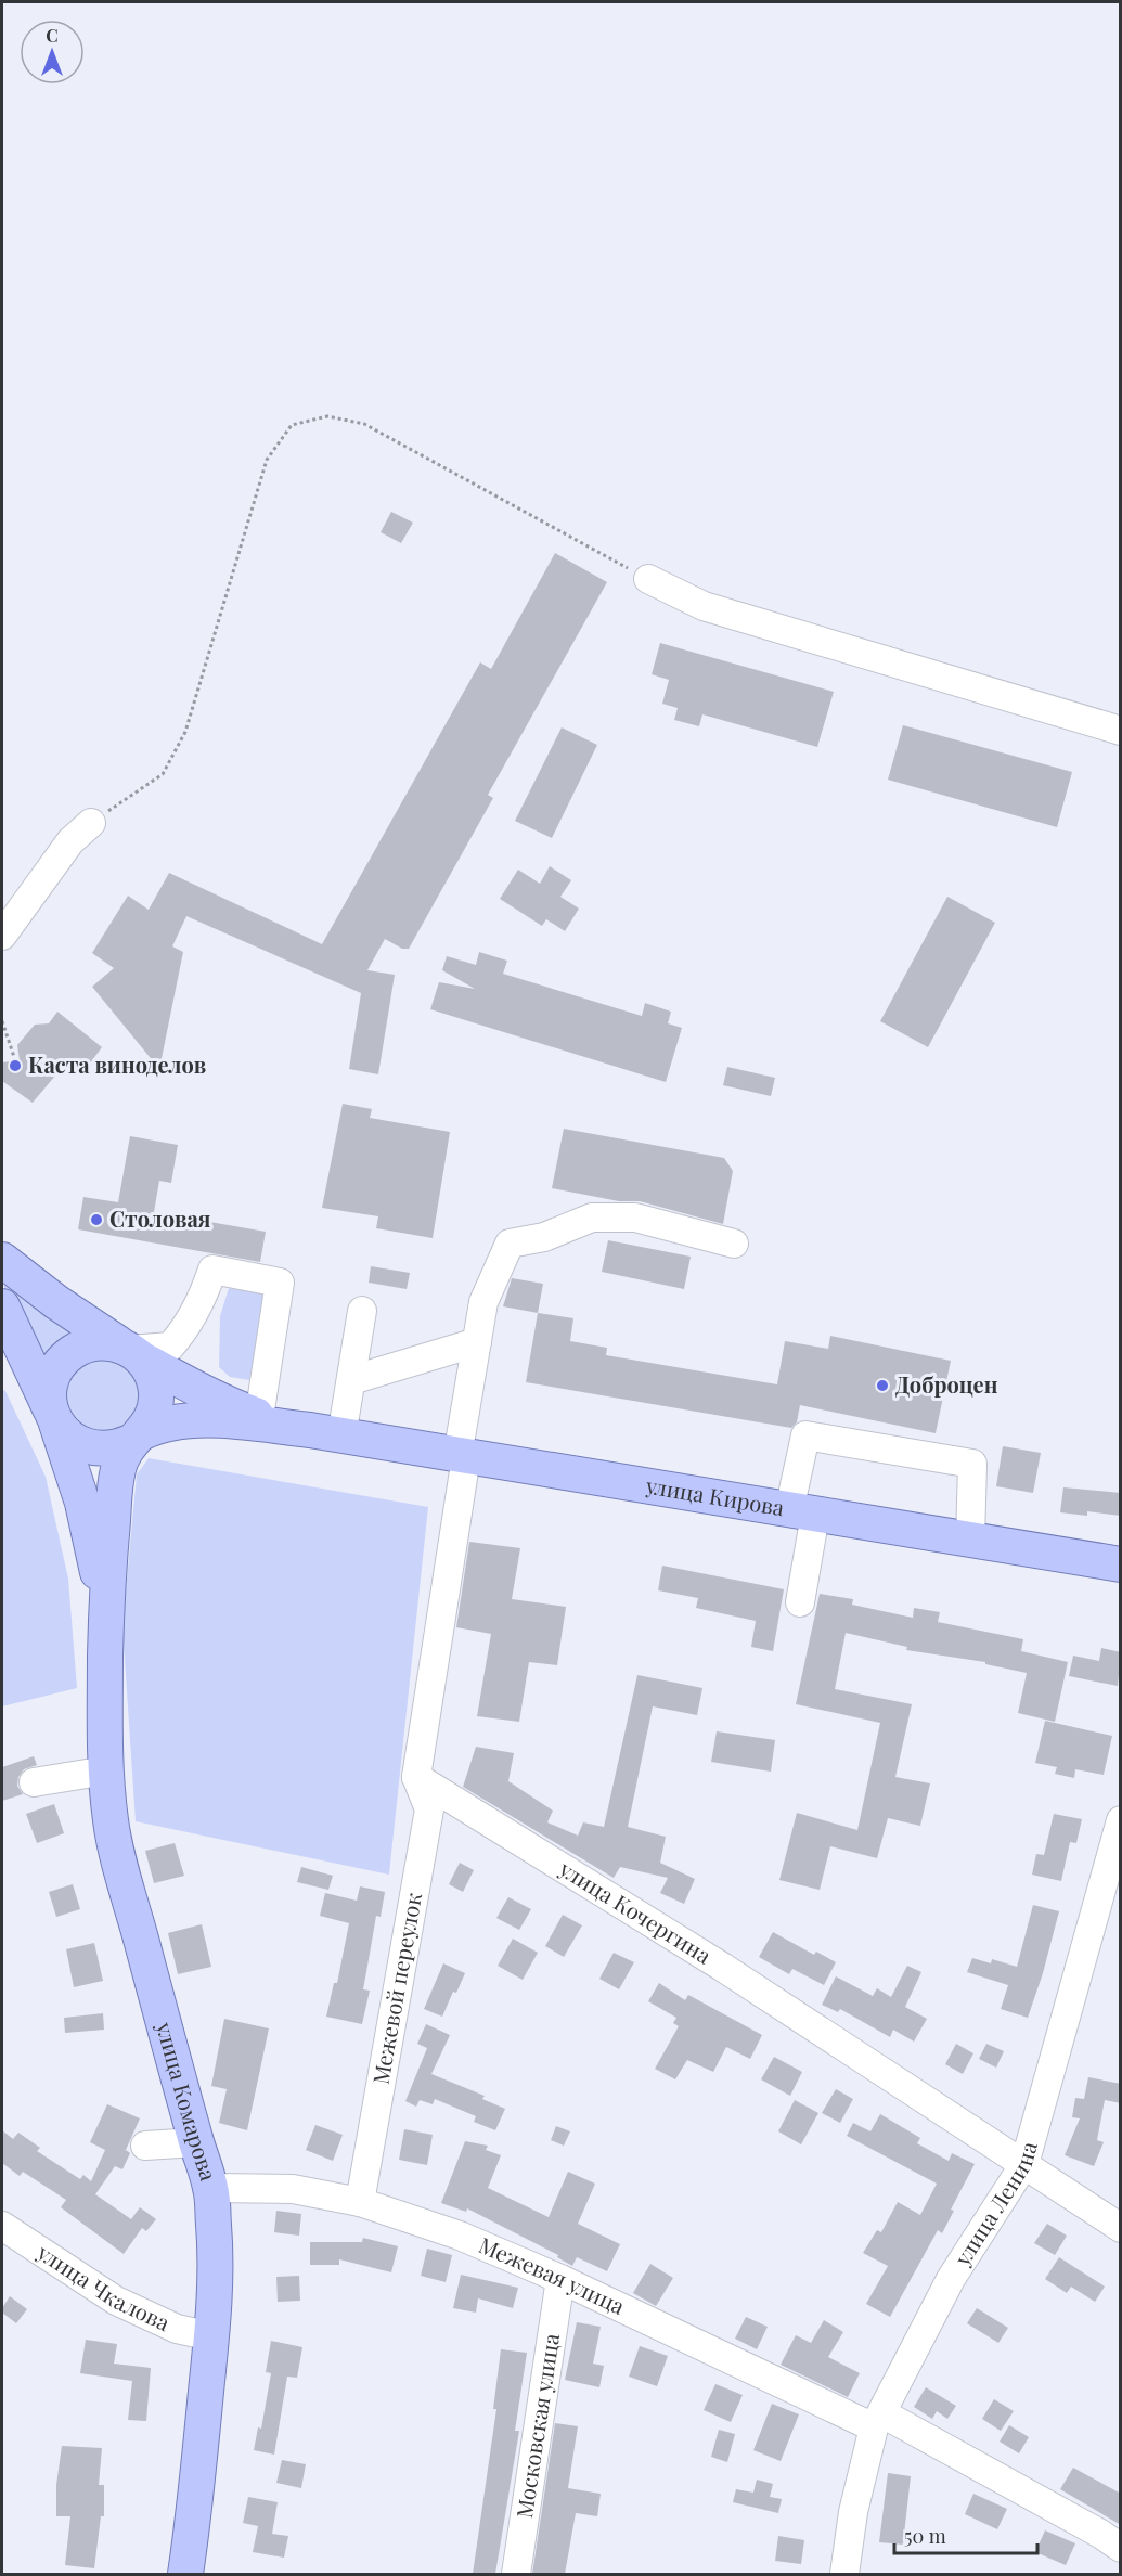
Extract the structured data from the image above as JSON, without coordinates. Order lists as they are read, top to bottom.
{
  "streets": {
    "main road": ["улица Кирова", "улица Комарова"],
    "street": [
      "улица Кочергина",
      "Межевой переулок",
      "улица Ленина",
      "Межевая улица",
      "улица Чкалова",
      "Московская улица"
    ]
  },
  "crossings": [
    ["улица Кочергина", "Межевой переулок"],
    ["улица Кочергина", "улица Ленина"],
    ["Межевой переулок", "Межевая улица"],
    ["улица Комарова", "Межевая улица"],
    ["улица Комарова", "улица Чкалова"],
    ["улица Ленина", "Межевая улица"],
    ["Межевая улица", "Московская улица"]
  ],
  "places": ["Каста виноделов", "Столовая", "Доброцен"],
  "scale_bar": "50 m",
  "north": "top"
}
